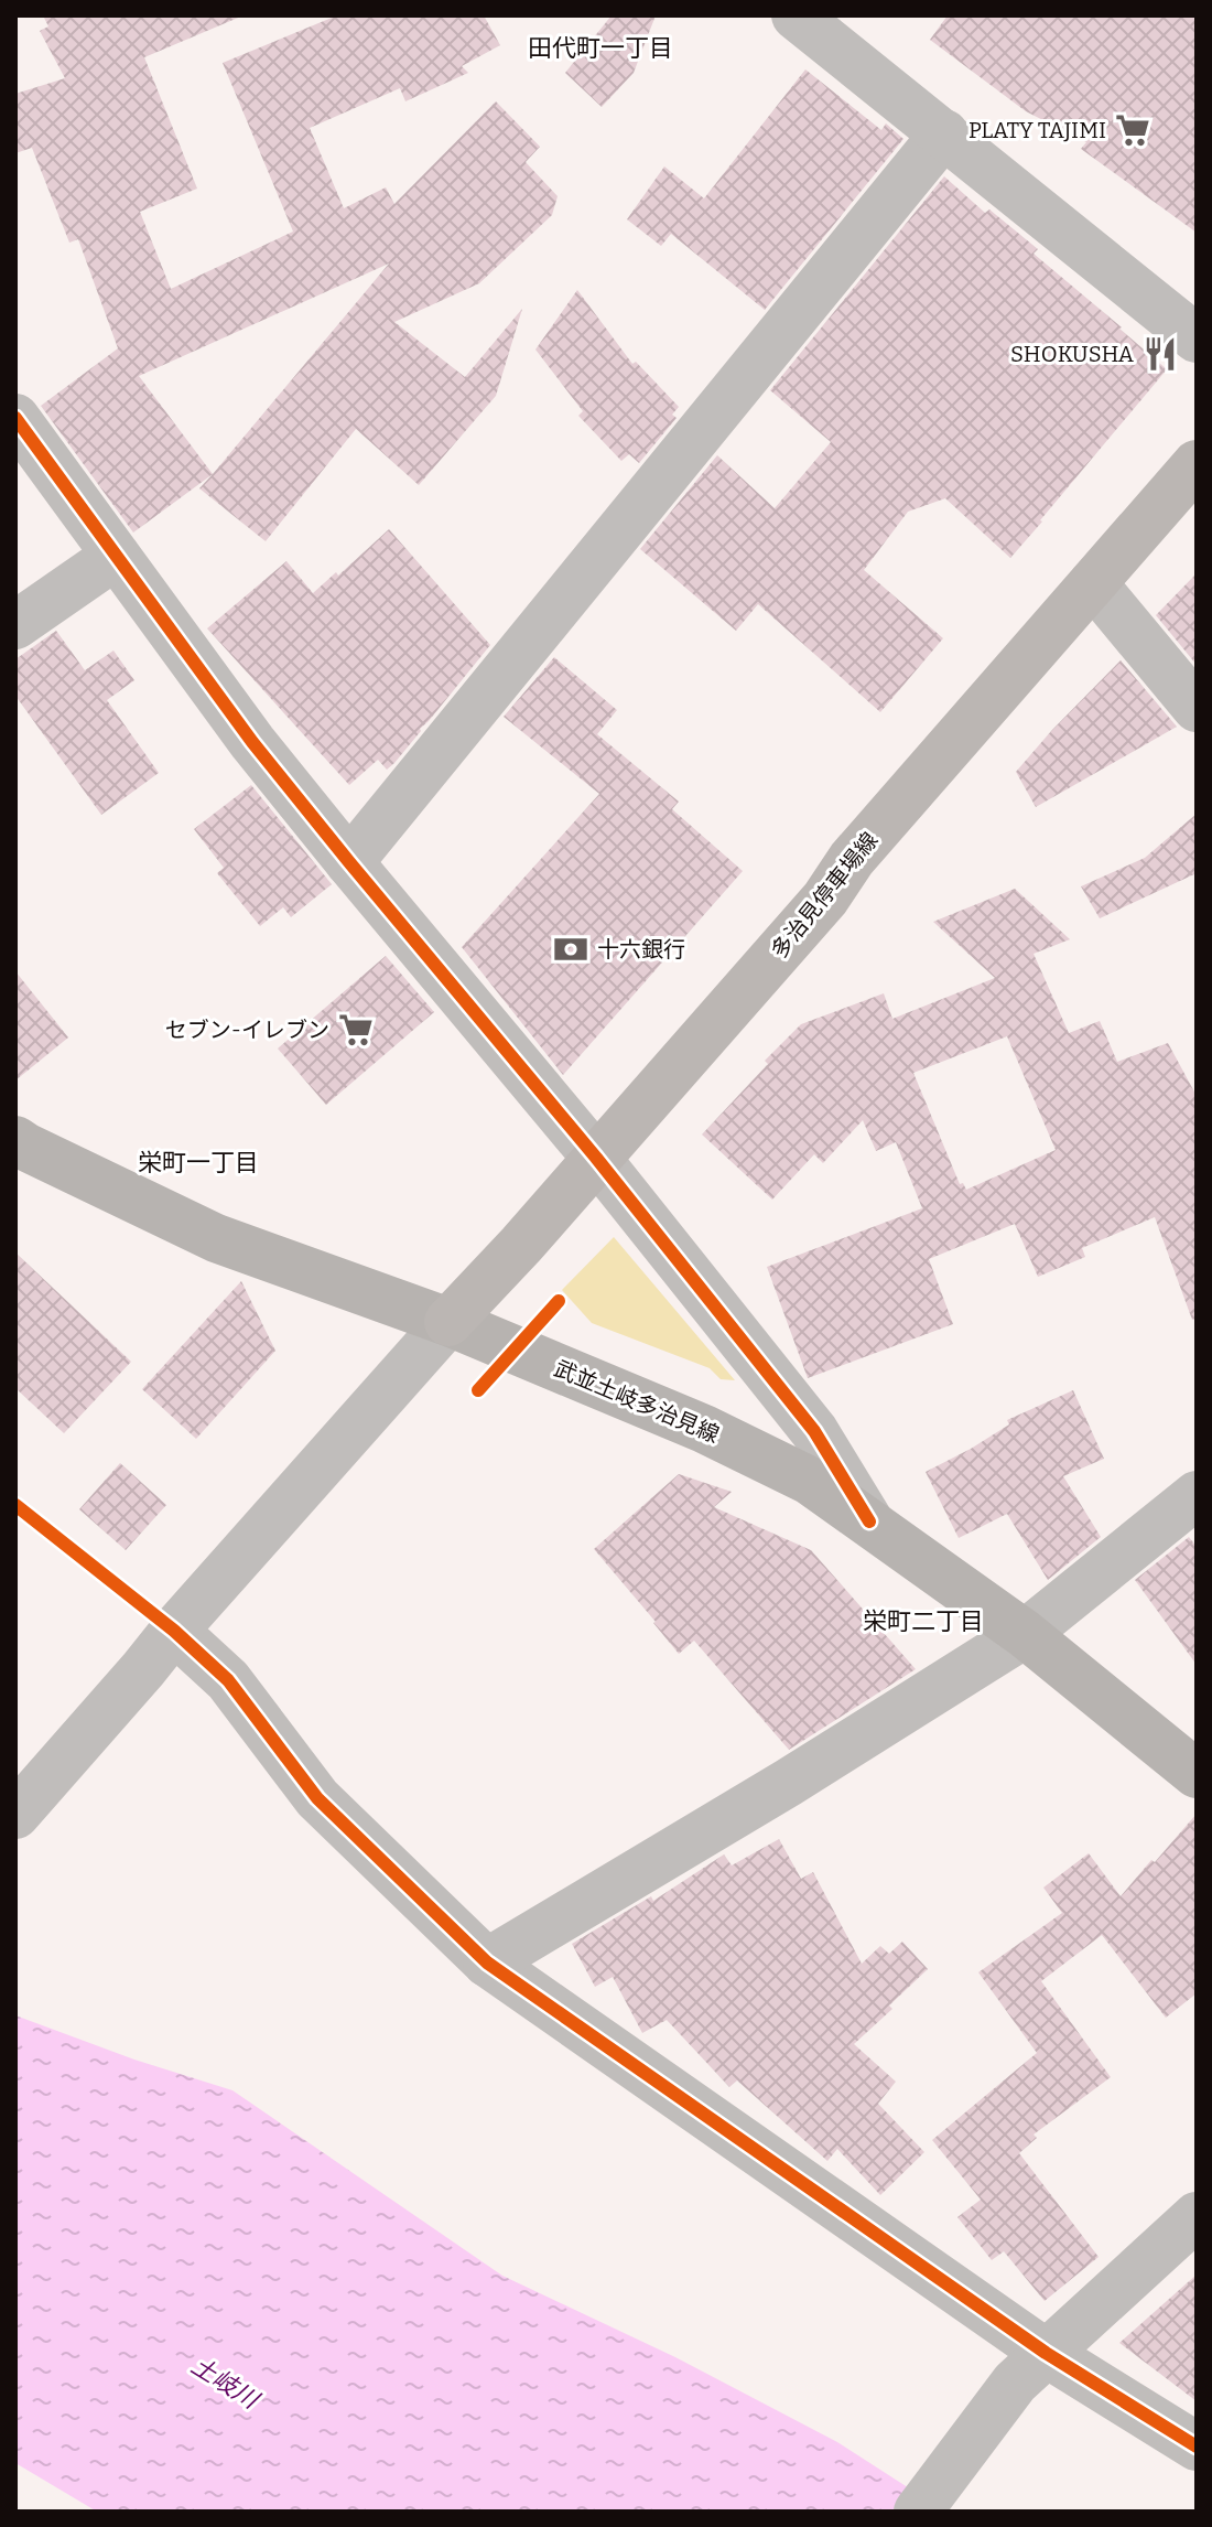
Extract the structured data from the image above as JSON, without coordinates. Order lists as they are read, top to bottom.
{
  "streets": {
    "main road": ["多治見停車場線", "武並土岐多治見線"]
  },
  "crossings": [
    ["多治見停車場線", "武並土岐多治見線"]
  ],
  "districts": ["田代町一丁目", "栄町一丁目", "栄町二丁目"],
  "water": ["土岐川"],
  "places": {
    "supermarket": ["PLATY TAJIMI", "セブン-イレブン"],
    "restaurant": ["SHOKUSHA"],
    "bank": ["十六銀行"]
  }
}
